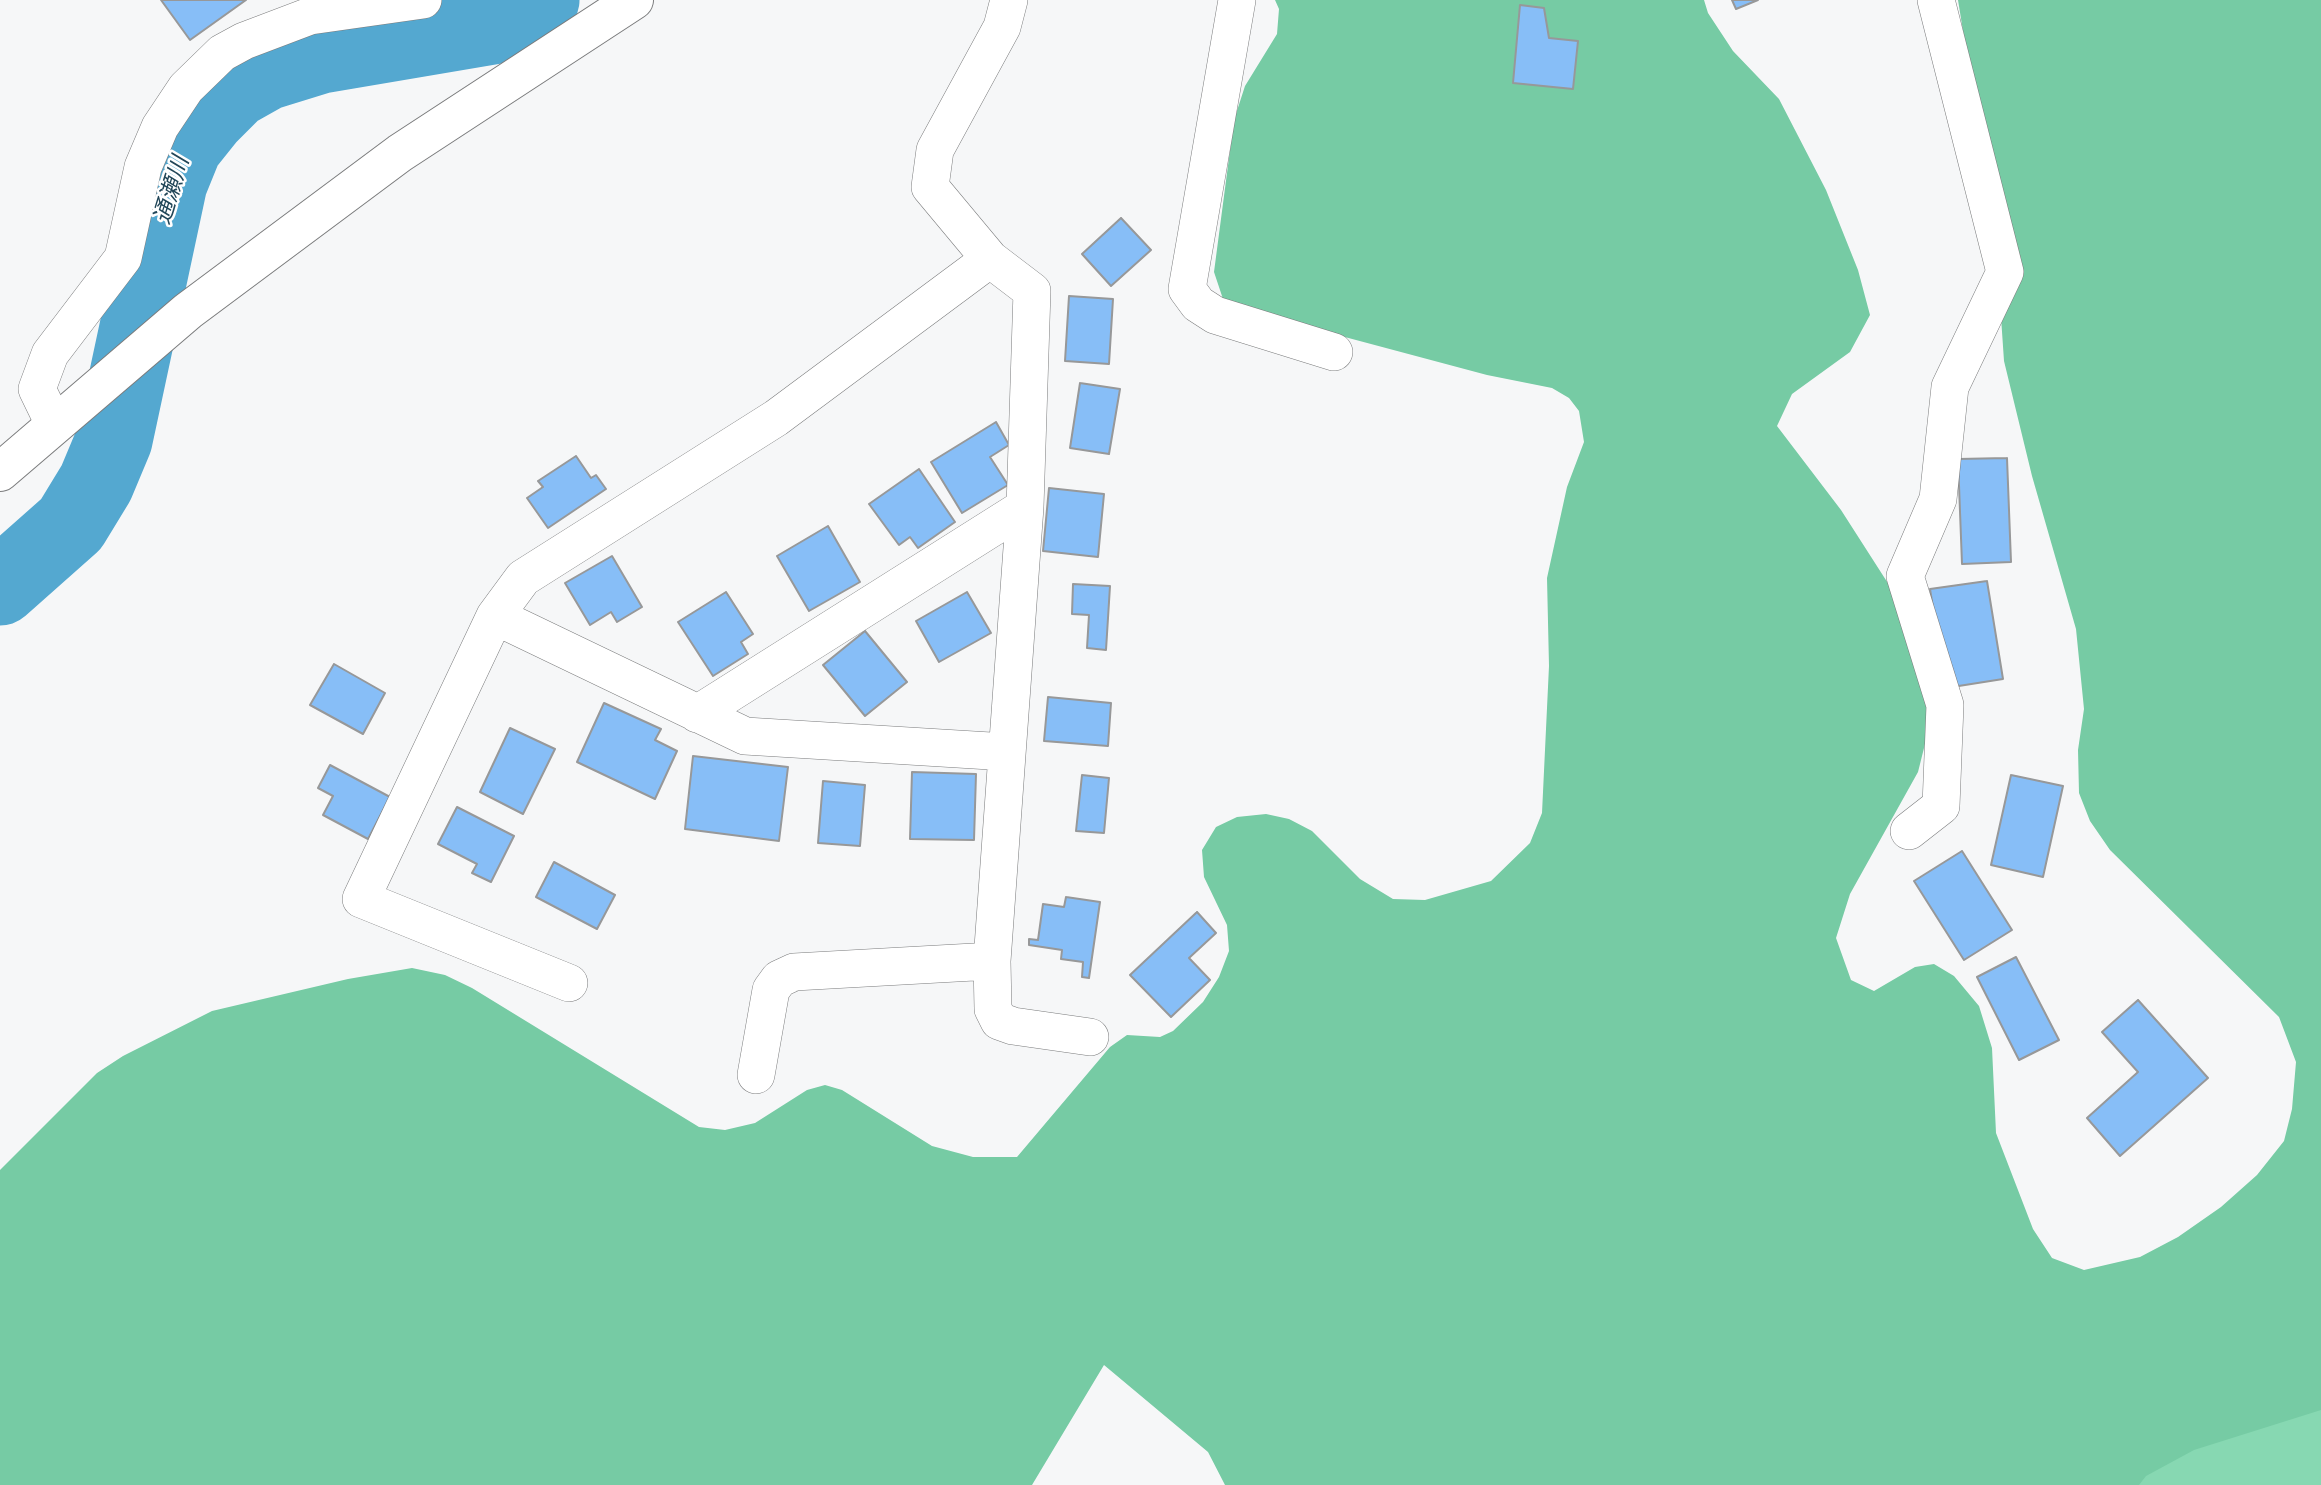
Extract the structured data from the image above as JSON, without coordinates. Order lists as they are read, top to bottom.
{
  "water": ["通瀬川"]
}
